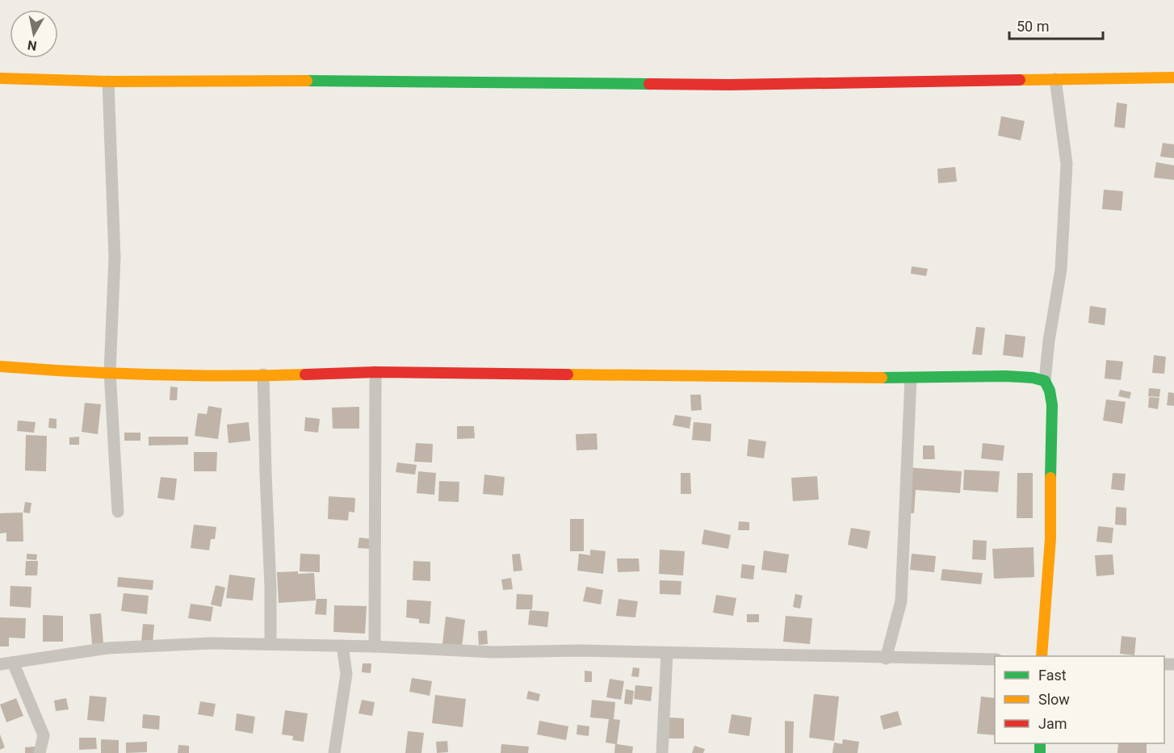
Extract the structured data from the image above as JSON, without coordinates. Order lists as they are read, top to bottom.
{
  "legend": ["Fast", "Slow", "Jam"],
  "scale_bar": "50 m",
  "north": "bottom"
}
